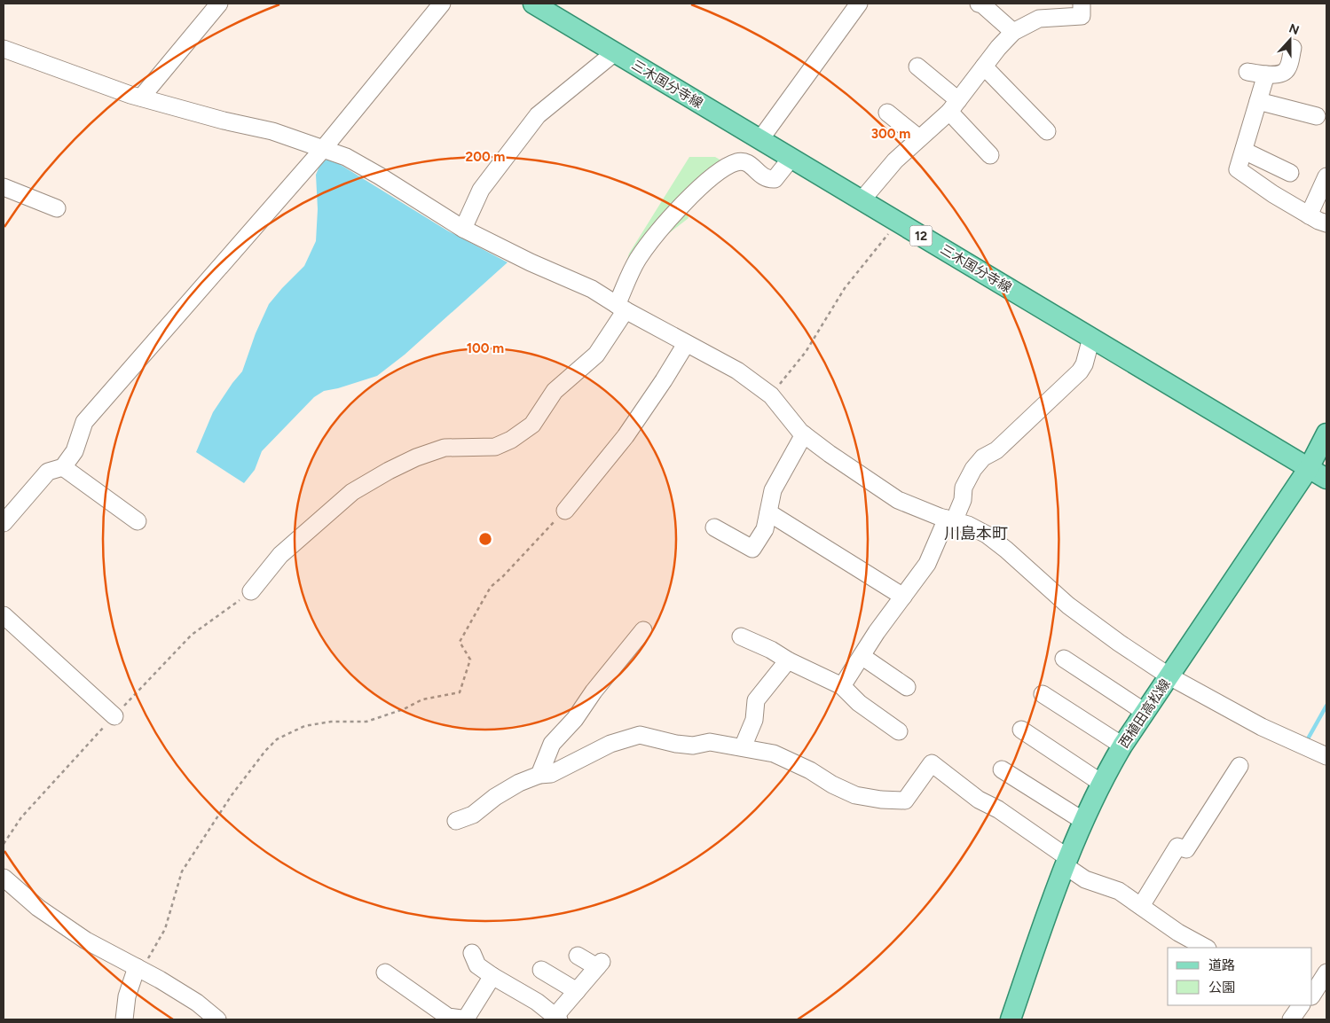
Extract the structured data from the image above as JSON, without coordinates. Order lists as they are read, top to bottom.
{
  "streets": {
    "main road": ["三木国分寺線", "12", "西植田高松線"]
  },
  "crossings": [
    ["三木国分寺線", "西植田高松線"]
  ],
  "districts": ["川島本町"],
  "legend": ["道路", "公園"],
  "north": "top",
  "rings": ["300 m", "200 m", "100 m"]
}
